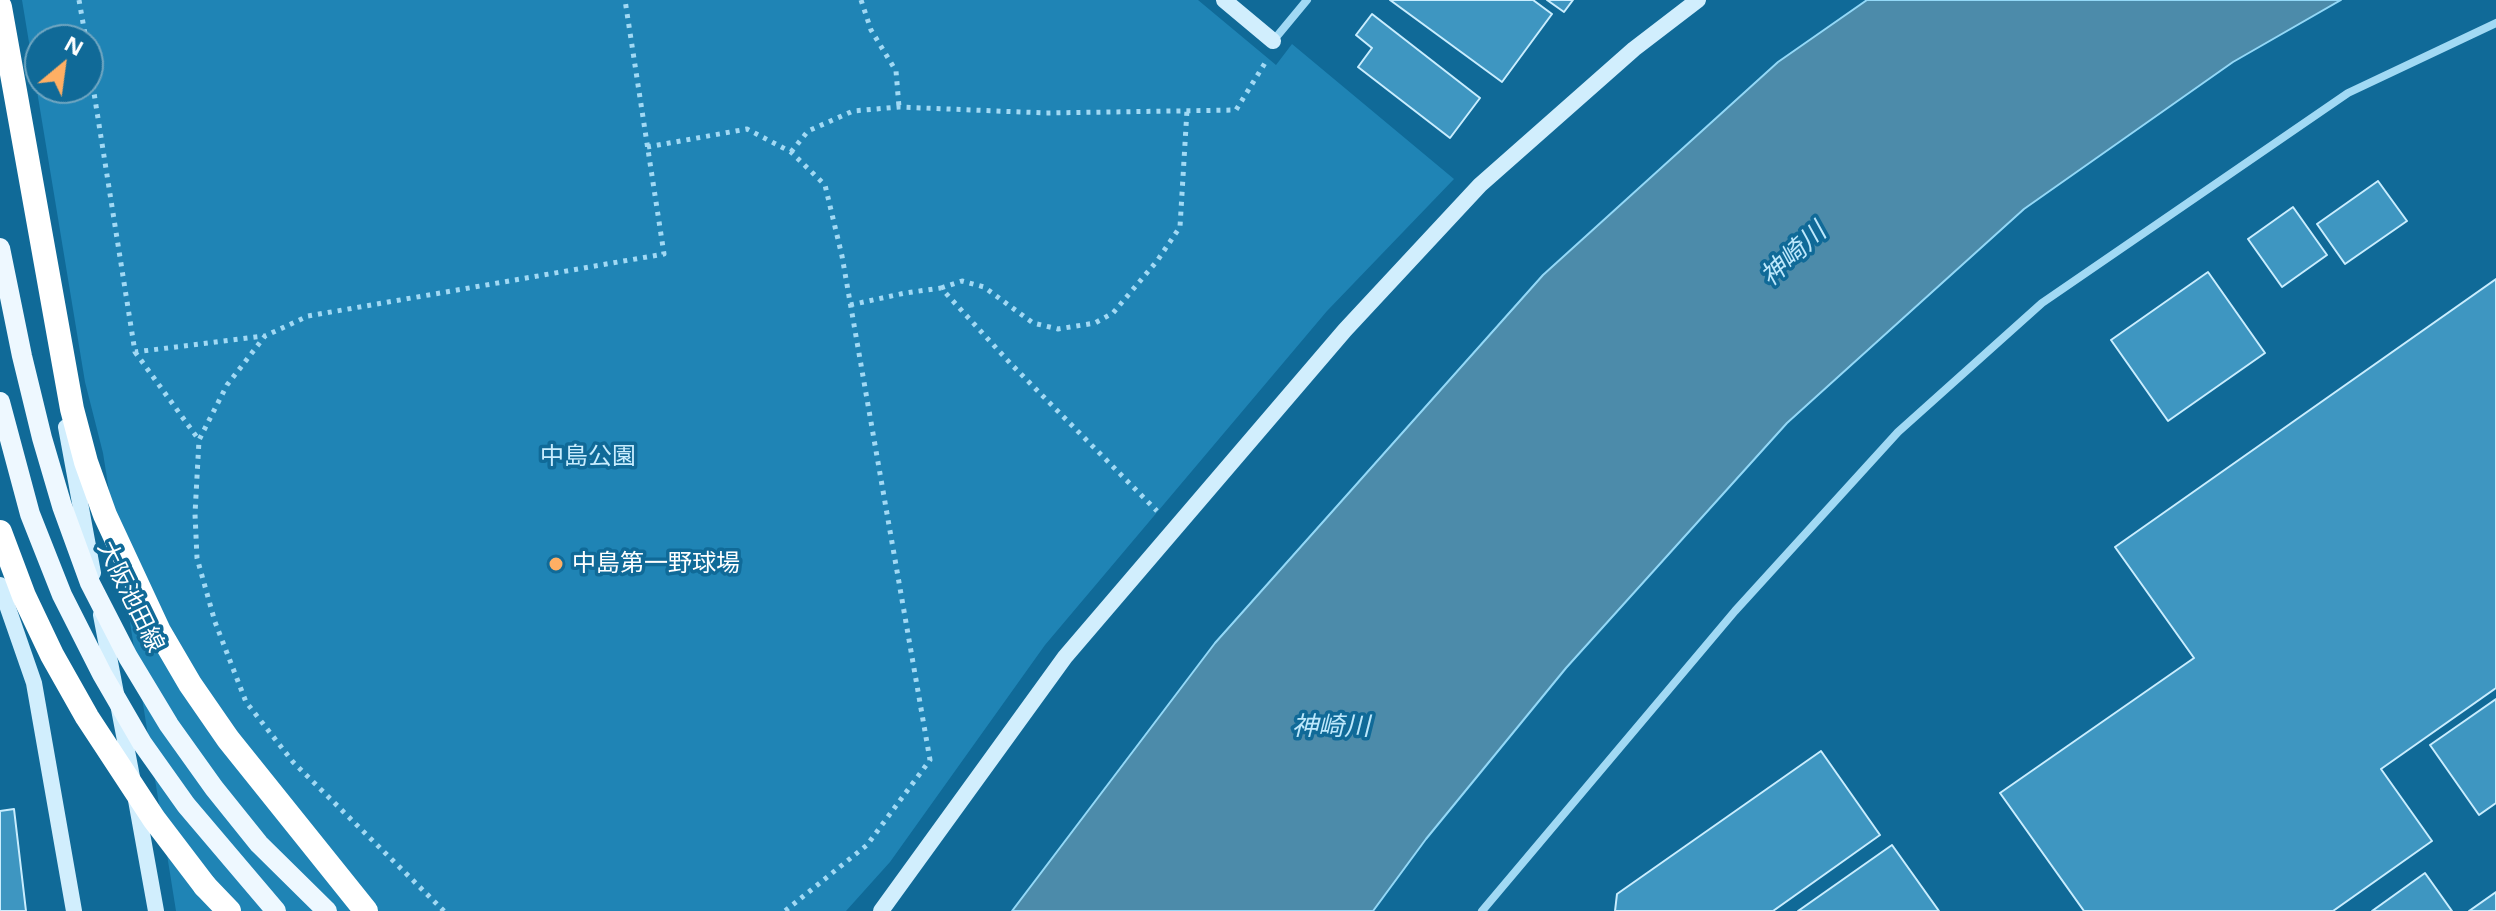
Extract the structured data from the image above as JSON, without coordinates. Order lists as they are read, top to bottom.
{
  "streets": {
    "main road": ["大阪池田線"]
  },
  "water": ["神崎川"],
  "parks": ["中島公園"],
  "places": ["中島第一野球場"],
  "north": "top right"
}
